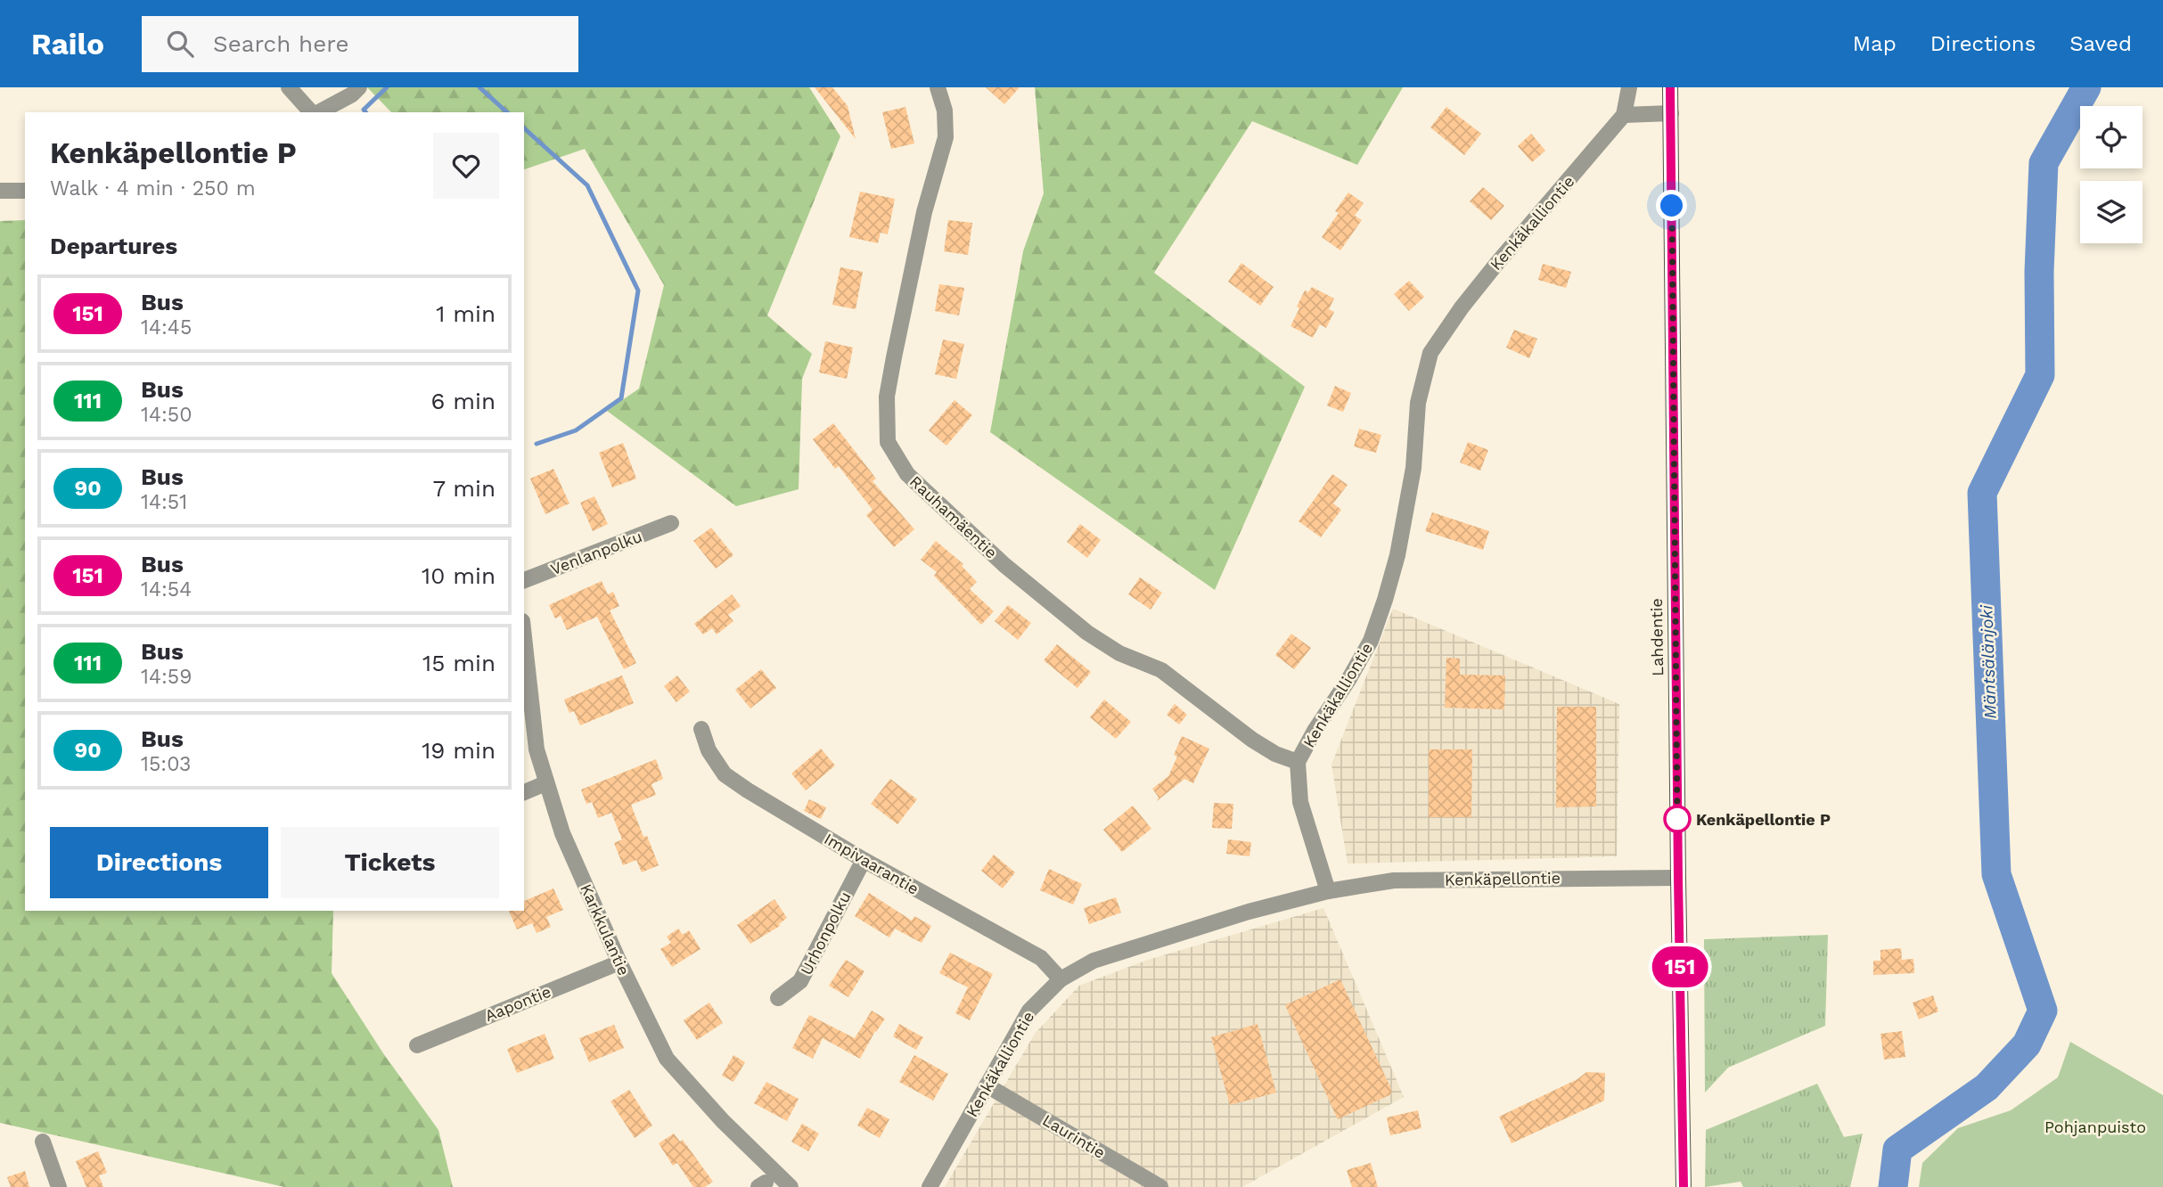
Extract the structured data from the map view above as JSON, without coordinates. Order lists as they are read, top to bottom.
{
  "streets": {
    "main road": ["Lahdentie"],
    "street": [
      "Kenkäkalliontie",
      "Rauhamäentie",
      "Venlanpolku",
      "Impivaarantie",
      "Kenkäpellontie",
      "Karkkulantie",
      "Urhonpolku",
      "Aapontie",
      "Laurintie"
    ]
  },
  "crossings": [
    ["Kenkäkalliontie", "Rauhamäentie"],
    ["Kenkäkalliontie", "Impivaarantie"],
    ["Kenkäkalliontie", "Kenkäpellontie"],
    ["Kenkäkalliontie", "Laurintie"],
    ["Lahdentie", "Kenkäpellontie"],
    ["Impivaarantie", "Urhonpolku"],
    ["Karkkulantie", "Aapontie"]
  ],
  "water": ["Mäntsälänjoki"],
  "parks": ["Pohjanpuisto"],
  "places": ["Kenkäpellontie P"],
  "lines": ["bus line 151"],
  "page": {
    "header": "Railo",
    "search": "Search here",
    "nav": ["Map", "Directions", "Saved"],
    "on_map": "151",
    "heading": [
      ["Kenkäpellontie P", "Walk · 4 min · 250 m"],
      "Departures"
    ],
    "list": [
      {
        "mark": "151",
        "name": "Bus",
        "note": "14:45",
        "value": "1 min"
      },
      {
        "mark": "111",
        "name": "Bus",
        "note": "14:50",
        "value": "6 min"
      },
      {
        "mark": "90",
        "name": "Bus",
        "note": "14:51",
        "value": "7 min"
      },
      {
        "mark": "151",
        "name": "Bus",
        "note": "14:54",
        "value": "10 min"
      },
      {
        "mark": "111",
        "name": "Bus",
        "note": "14:59",
        "value": "15 min"
      },
      {
        "mark": "90",
        "name": "Bus",
        "note": "15:03",
        "value": "19 min"
      }
    ],
    "buttons": ["Directions", "Tickets"]
  }
}
